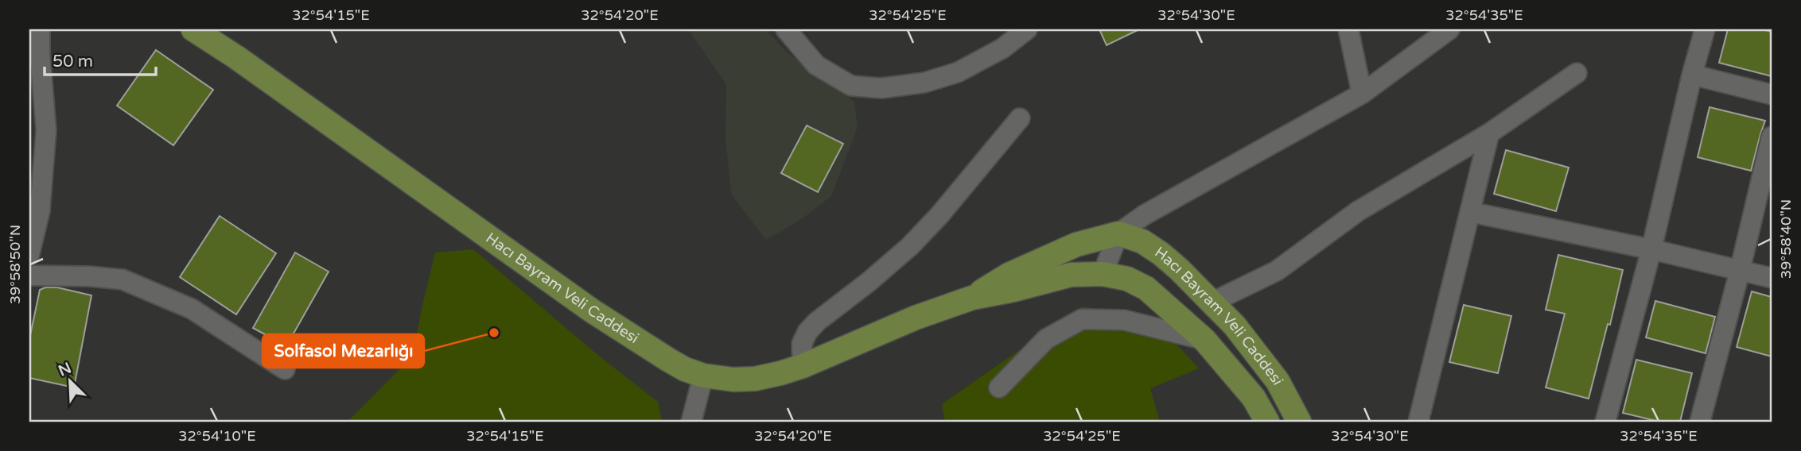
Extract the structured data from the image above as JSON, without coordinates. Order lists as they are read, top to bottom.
{
  "streets": {
    "main road": ["Hacı Bayram Veli Caddesi"]
  },
  "places": ["Solfasol Mezarlığı"],
  "scale_bar": "50 m",
  "north": "top left",
  "coordinates": [
    "32°54'15\"E",
    "32°54'20\"E",
    "32°54'25\"E",
    "32°54'30\"E",
    "32°54'35\"E",
    "39°58'40\"N",
    "39°58'50\"N",
    "32°54'10\"E"
  ]
}
